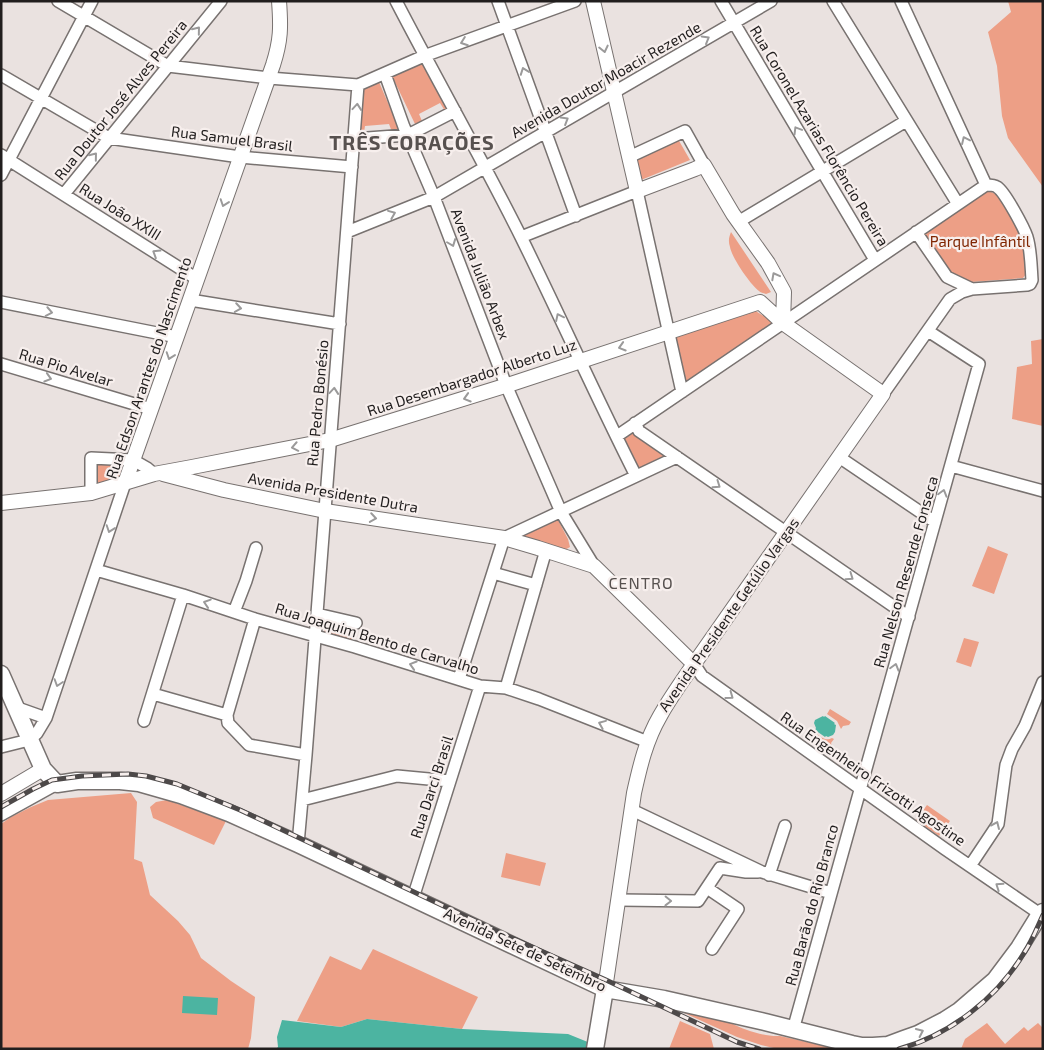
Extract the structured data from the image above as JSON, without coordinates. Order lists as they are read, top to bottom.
{
  "streets": {
    "main road": ["Avenida Sete de Setembro"],
    "street": [
      "Avenida Doutor Moacir Rezende",
      "Rua Doutor José Alves Pereira",
      "Rua Coronel Azarias Florêncio Pereira",
      "Rua Samuel Brasil",
      "Rua João XXIII",
      "Avenida Julião Arbex",
      "Rua Pio Avelar",
      "Rua Edson Arantes do Nascimento",
      "Rua Desembargador Alberto Luz",
      "Rua Pedro Bonésio",
      "Avenida Presidente Dutra",
      "Rua Nelson Resende Fonseca",
      "Avenida Presidente Getúlio Vargas",
      "Rua Joaquim Bento de Carvalho",
      "Rua Engenheiro Frizotti Agostine",
      "Rua Darci Brasil",
      "Rua Barão do Rio Branco"
    ]
  },
  "crossings": [
    ["Avenida Doutor Moacir Rezende", "Rua Coronel Azarias Florêncio Pereira"],
    ["Avenida Doutor Moacir Rezende", "Avenida Julião Arbex"],
    ["Avenida Doutor Moacir Rezende", "Rua Pedro Bonésio"],
    ["Rua Doutor José Alves Pereira", "Rua Samuel Brasil"],
    ["Rua Doutor José Alves Pereira", "Rua João XXIII"],
    ["Rua Samuel Brasil", "Rua Edson Arantes do Nascimento"],
    ["Rua Samuel Brasil", "Rua Pedro Bonésio"],
    ["Rua João XXIII", "Rua Edson Arantes do Nascimento"],
    ["Avenida Julião Arbex", "Rua Desembargador Alberto Luz"],
    ["Avenida Julião Arbex", "Avenida Presidente Dutra"],
    ["Rua Pio Avelar", "Rua Edson Arantes do Nascimento"],
    ["Rua Edson Arantes do Nascimento", "Rua Desembargador Alberto Luz"],
    ["Rua Edson Arantes do Nascimento", "Rua Joaquim Bento de Carvalho"],
    ["Rua Desembargador Alberto Luz", "Rua Pedro Bonésio"],
    ["Rua Desembargador Alberto Luz", "Avenida Presidente Dutra"],
    ["Rua Pedro Bonésio", "Avenida Presidente Dutra"],
    ["Rua Pedro Bonésio", "Rua Joaquim Bento de Carvalho"],
    ["Rua Pedro Bonésio", "Avenida Sete de Setembro"],
    ["Rua Nelson Resende Fonseca", "Avenida Presidente Getúlio Vargas"],
    ["Rua Nelson Resende Fonseca", "Rua Engenheiro Frizotti Agostine"],
    ["Rua Nelson Resende Fonseca", "Rua Barão do Rio Branco"],
    ["Avenida Presidente Getúlio Vargas", "Rua Joaquim Bento de Carvalho"],
    ["Avenida Presidente Getúlio Vargas", "Rua Engenheiro Frizotti Agostine"],
    ["Avenida Presidente Getúlio Vargas", "Avenida Sete de Setembro"],
    ["Rua Joaquim Bento de Carvalho", "Rua Darci Brasil"],
    ["Rua Engenheiro Frizotti Agostine", "Rua Barão do Rio Branco"],
    ["Rua Engenheiro Frizotti Agostine", "Avenida Sete de Setembro"],
    ["Rua Darci Brasil", "Avenida Sete de Setembro"],
    ["Rua Barão do Rio Branco", "Avenida Sete de Setembro"]
  ],
  "one_way": [
    "Rua Edson Arantes do Nascimento",
    "Avenida Presidente Dutra",
    "Rua Nelson Resende Fonseca",
    "Rua Joaquim Bento de Carvalho"
  ],
  "districts": ["TRÊS CORAÇÕES", "CENTRO"],
  "parks": ["Parque Infântil"]
}
